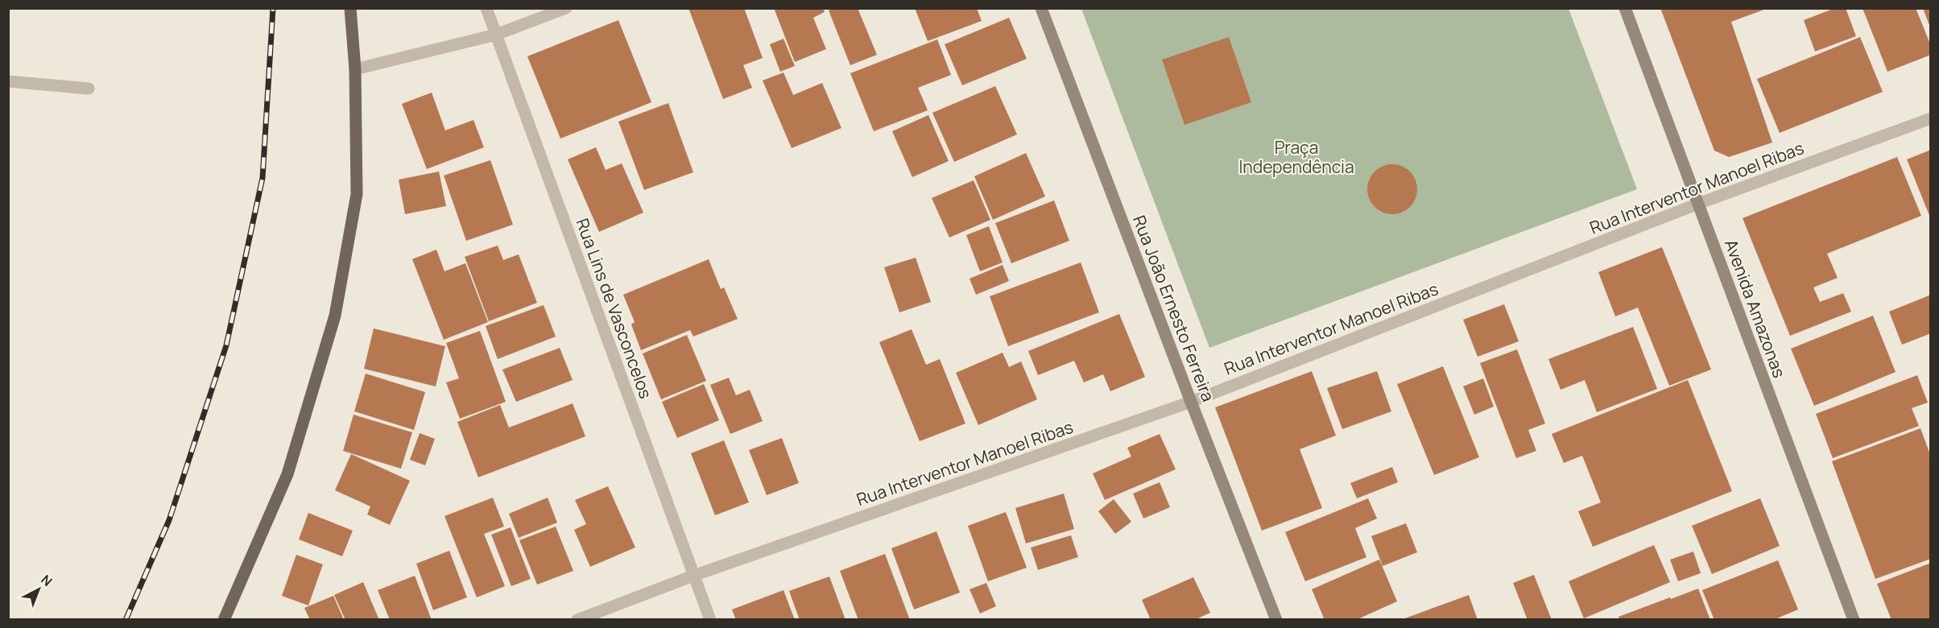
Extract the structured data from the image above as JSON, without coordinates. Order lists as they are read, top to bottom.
{
  "streets": {
    "street": [
      "Rua Interventor Manoel Ribas",
      "Rua Lins de Vasconcelos",
      "Rua João Ernesto Ferreira",
      "Avenida Amazonas"
    ]
  },
  "crossings": [
    ["Rua Interventor Manoel Ribas", "Rua Lins de Vasconcelos"],
    ["Rua Interventor Manoel Ribas", "Rua João Ernesto Ferreira"],
    ["Rua Interventor Manoel Ribas", "Avenida Amazonas"]
  ],
  "parks": ["Praça Independência"],
  "north": "top right"
}
